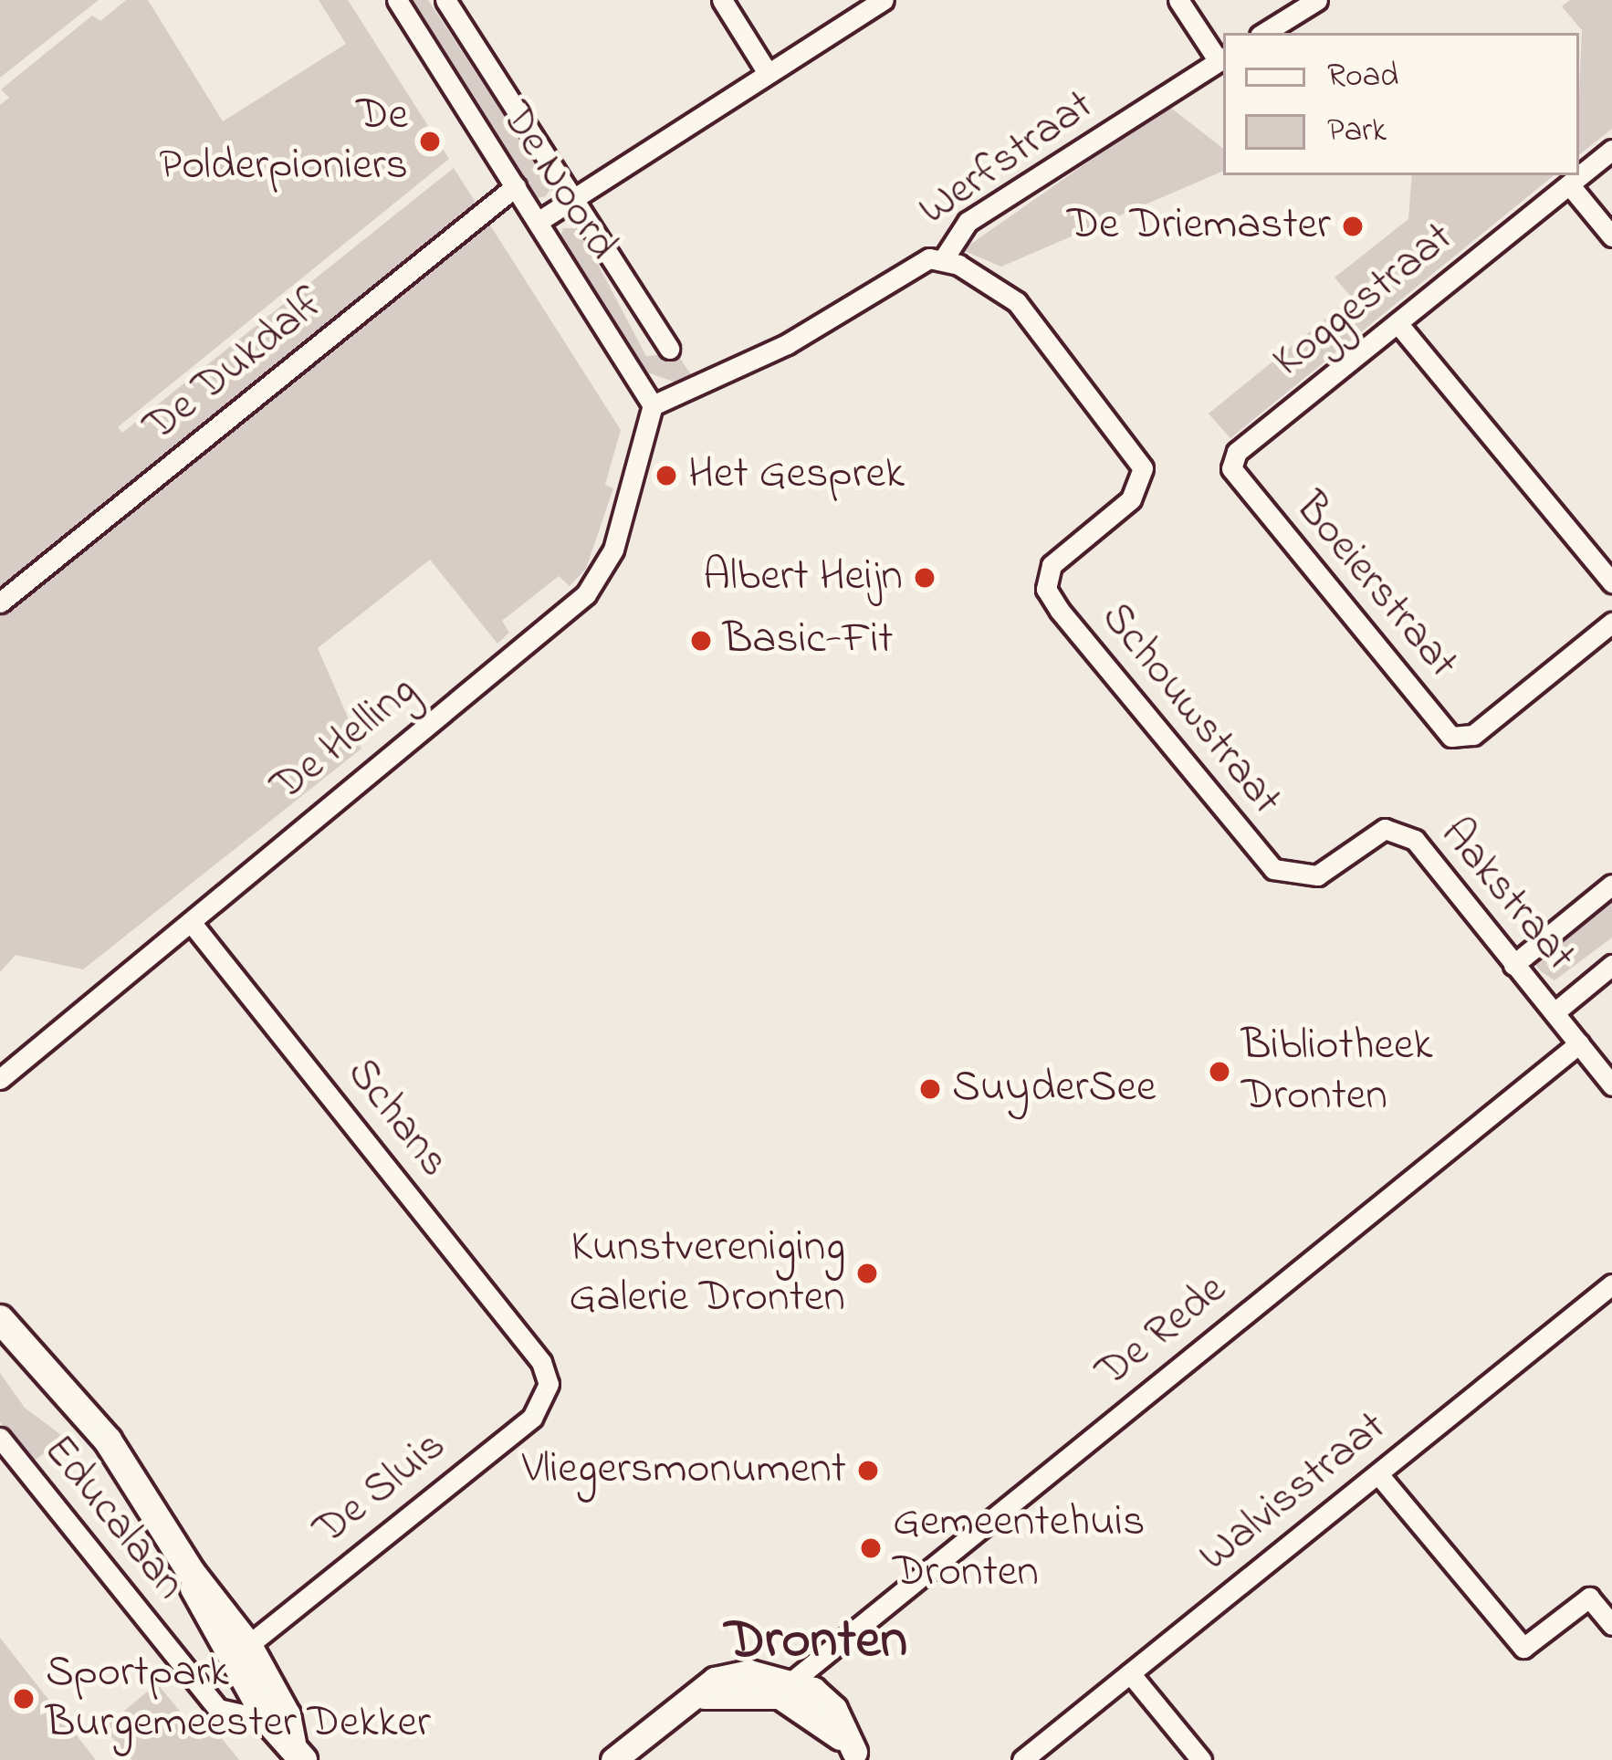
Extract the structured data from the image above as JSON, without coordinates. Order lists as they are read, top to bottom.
{
  "streets": {
    "street": [
      "Werfstraat",
      "De Noord",
      "Koggestraat",
      "De Dukdalf",
      "Boeierstraat",
      "Schouwstraat",
      "De Helling",
      "Aakstraat",
      "Schans",
      "De Rede",
      "De Sluis",
      "Walvisstraat",
      "Educalaan"
    ]
  },
  "crossings": [
    ["Werfstraat", "De Noord"],
    ["Werfstraat", "Schouwstraat"],
    ["Werfstraat", "De Helling"],
    ["De Noord", "De Dukdalf"],
    ["De Noord", "De Helling"],
    ["Koggestraat", "Boeierstraat"],
    ["Schouwstraat", "Aakstraat"],
    ["De Helling", "Schans"],
    ["Aakstraat", "De Rede"],
    ["Schans", "De Sluis"]
  ],
  "districts": ["Dronten"],
  "places": [
    "De Polderpioniers",
    "De Driemaster",
    "Het Gesprek",
    "Albert Heijn",
    "Basic-Fit",
    "Bibliotheek Dronten",
    "SuyderSee",
    "Kunstvereniging Galerie Dronten",
    "Vliegersmonument",
    "Gemeentehuis Dronten",
    "Sportpark Burgemeester Dekker"
  ],
  "legend": ["Road", "Park"]
}
